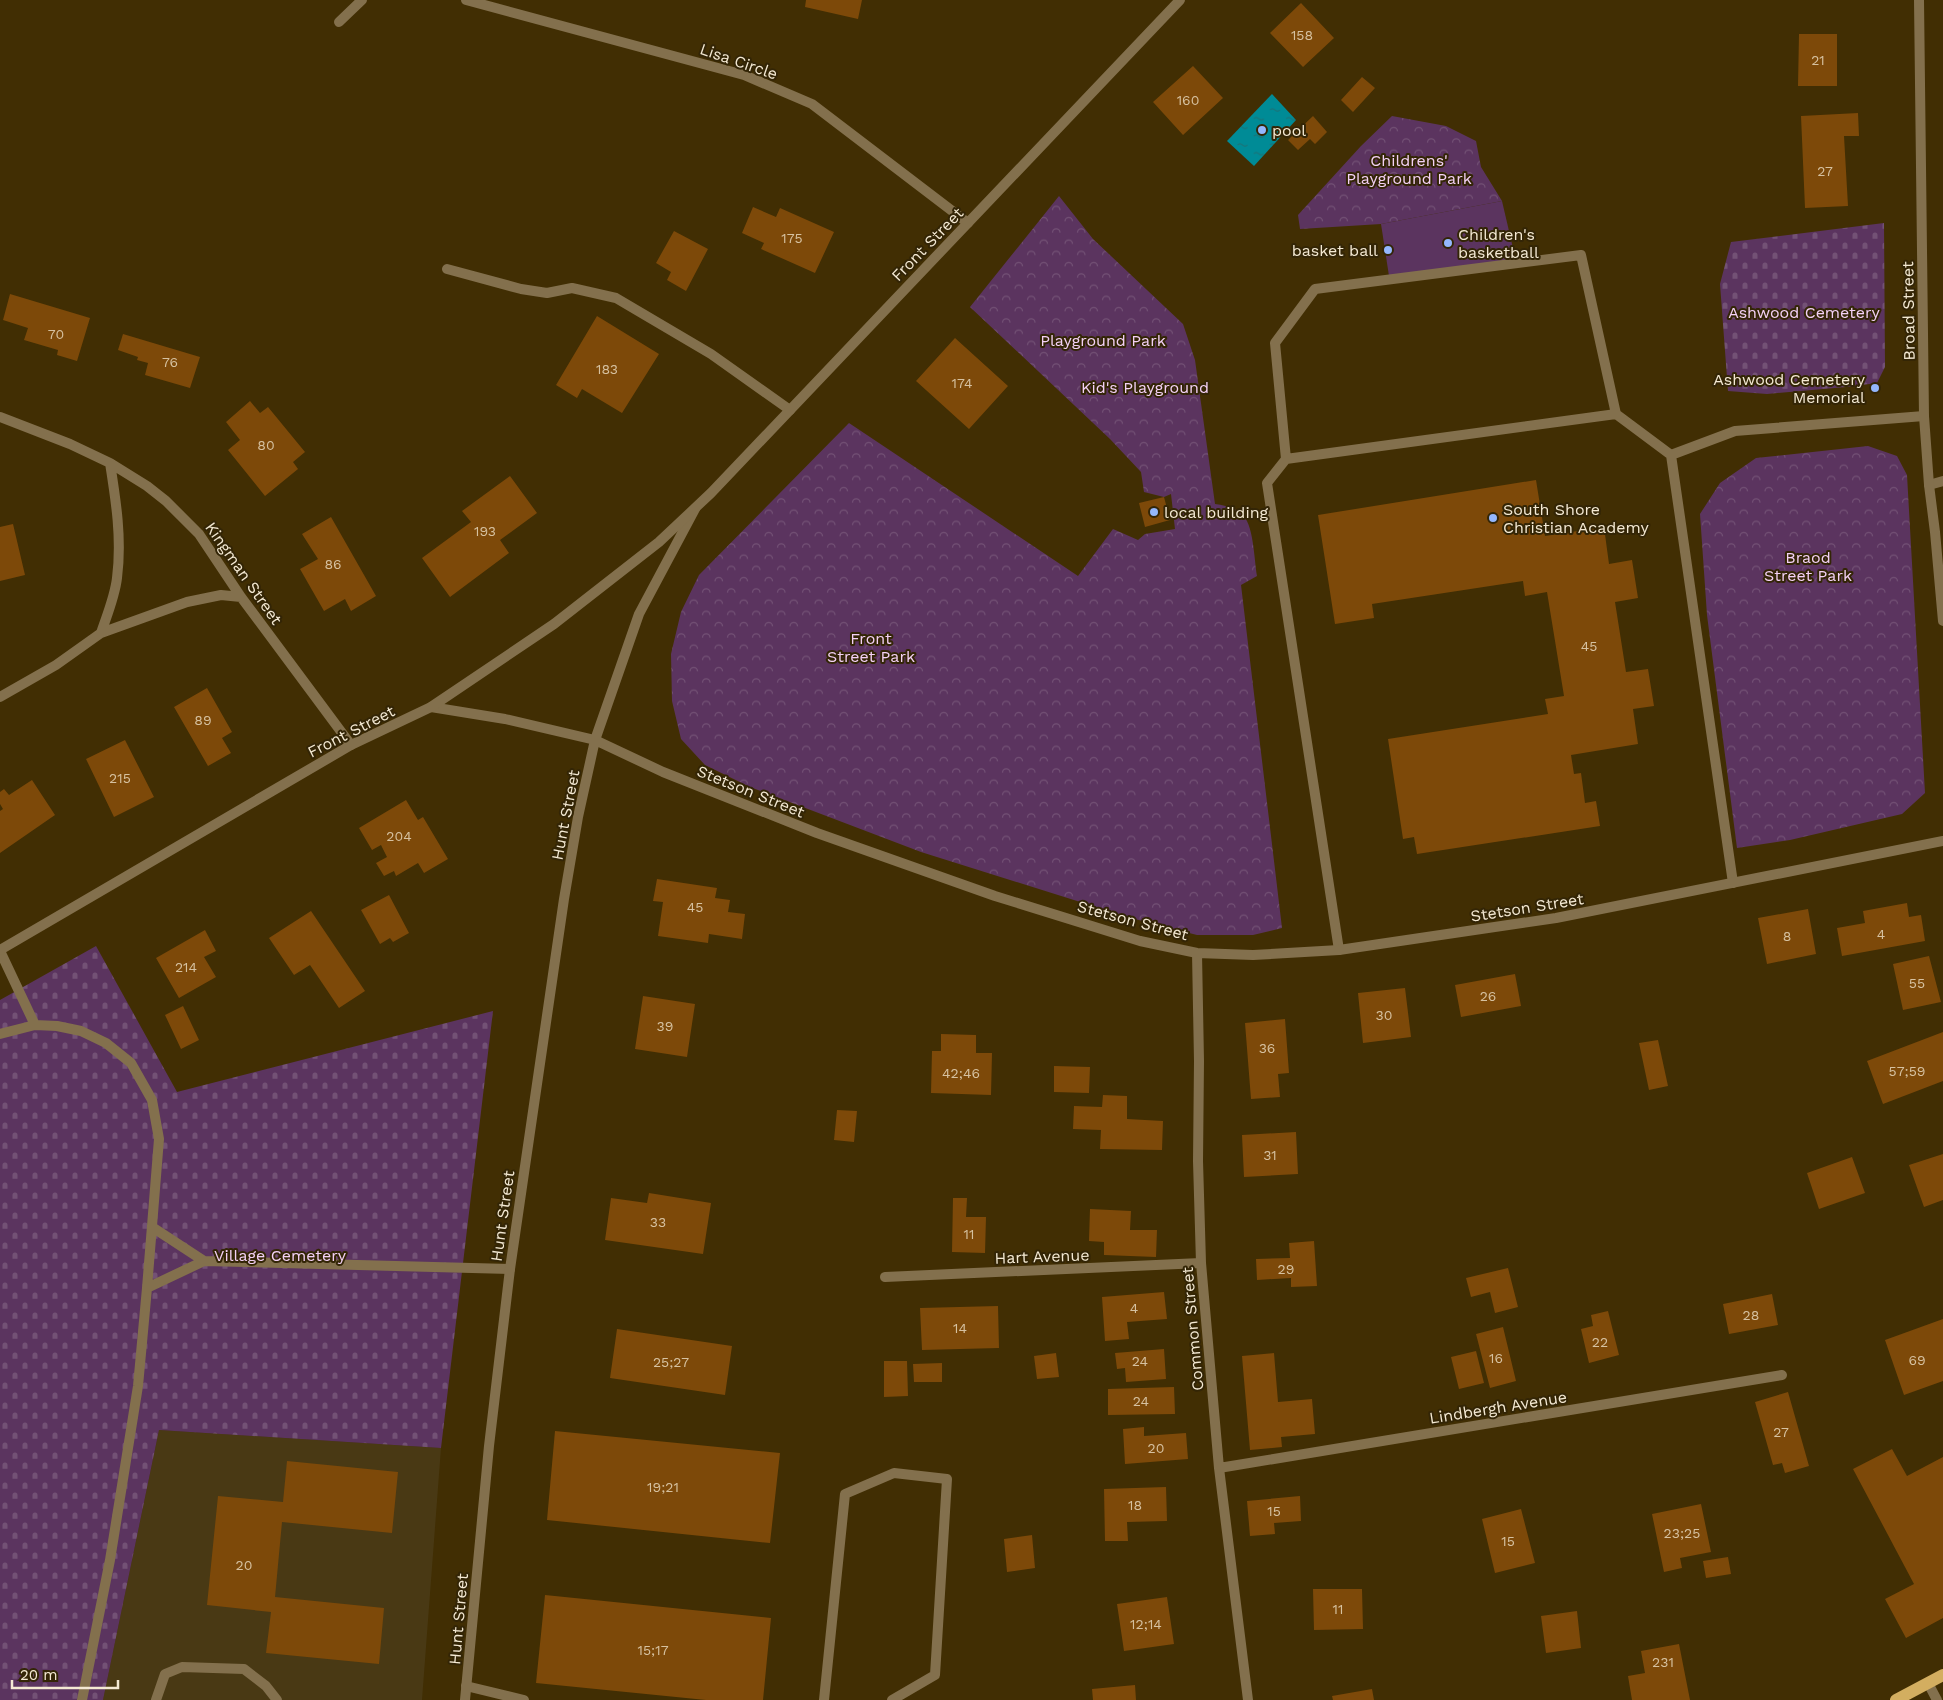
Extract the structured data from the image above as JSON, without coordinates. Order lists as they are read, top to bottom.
{
  "streets": {
    "street": [
      "Lisa Circle",
      "Front Street",
      "Broad Street",
      "Kingman Street",
      "Stetson Street",
      "Hunt Street",
      "Hart Avenue",
      "Common Street",
      "Lindbergh Avenue"
    ]
  },
  "crossings": [
    ["Lisa Circle", "Front Street"],
    ["Front Street", "Kingman Street"],
    ["Front Street", "Stetson Street"],
    ["Front Street", "Hunt Street"],
    ["Stetson Street", "Hunt Street"],
    ["Stetson Street", "Common Street"],
    ["Hart Avenue", "Common Street"],
    ["Common Street", "Lindbergh Avenue"]
  ],
  "parks": [
    "Childrens' Playground Park",
    "Ashwood Cemetery",
    "Playground Park",
    "Kid's Playground",
    "Braod Street Park",
    "Front Street Park",
    "Village Cemetery"
  ],
  "places": [
    "pool",
    "Children's basketball",
    "basket ball",
    "Ashwood Cemetery Memorial",
    "local building",
    "South Shore Christian Academy"
  ],
  "house_numbers": [
    "158",
    "21",
    "160",
    "27",
    "175",
    "70",
    "76",
    "183",
    "174",
    "80",
    "193",
    "86",
    "45",
    "89",
    "215",
    "204",
    "45",
    "4",
    "8",
    "214",
    "55",
    "26",
    "30",
    "39",
    "36",
    "57;59",
    "42;46",
    "31",
    "33",
    "11",
    "29",
    "4",
    "28",
    "14",
    "22",
    "16",
    "69",
    "24",
    "25;27",
    "24",
    "27",
    "20",
    "19;21",
    "18",
    "15",
    "23;25",
    "15",
    "20",
    "11",
    "12;14",
    "15;17",
    "231"
  ],
  "scale_bar": "20 m"
}
